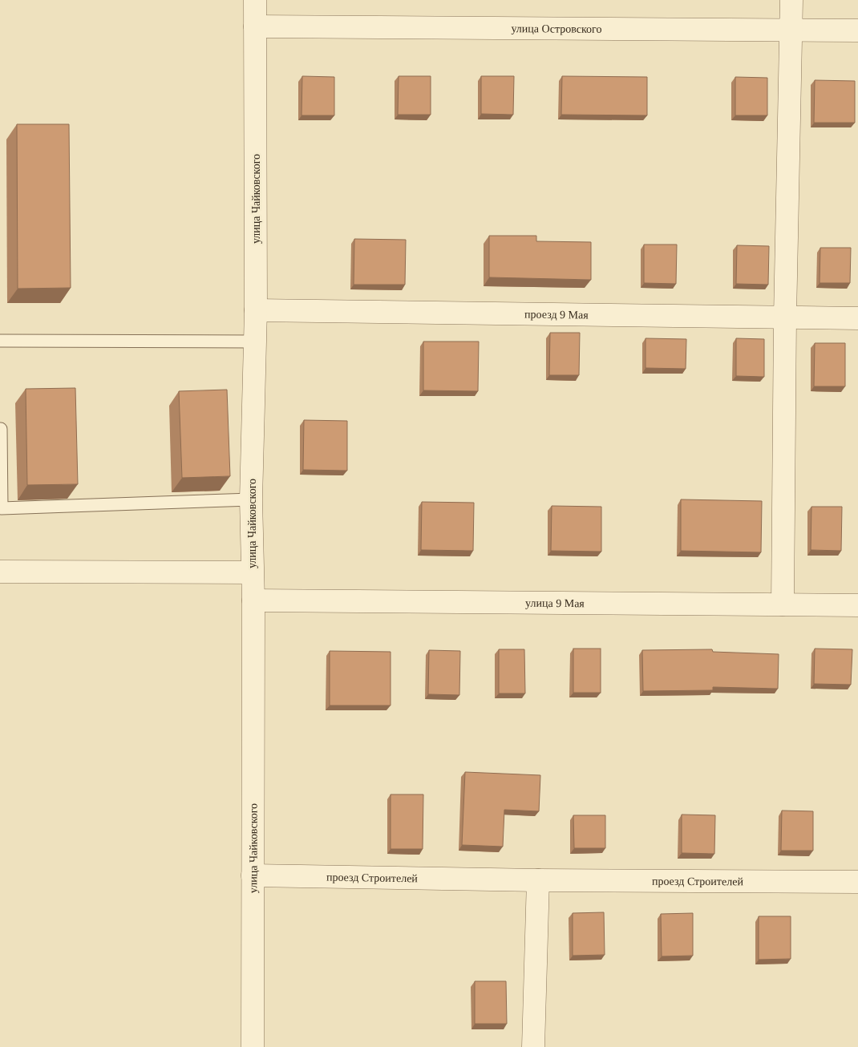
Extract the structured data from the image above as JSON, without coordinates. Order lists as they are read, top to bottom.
{
  "streets": {
    "street": [
      "улица Островского",
      "улица Чайковского",
      "проезд 9 Мая",
      "улица 9 Мая",
      "проезд Строителей"
    ]
  },
  "crossings": [
    ["улица Островского", "улица Чайковского"],
    ["улица Чайковского", "проезд 9 Мая"],
    ["улица Чайковского", "улица 9 Мая"],
    ["улица Чайковского", "проезд Строителей"]
  ]
}
